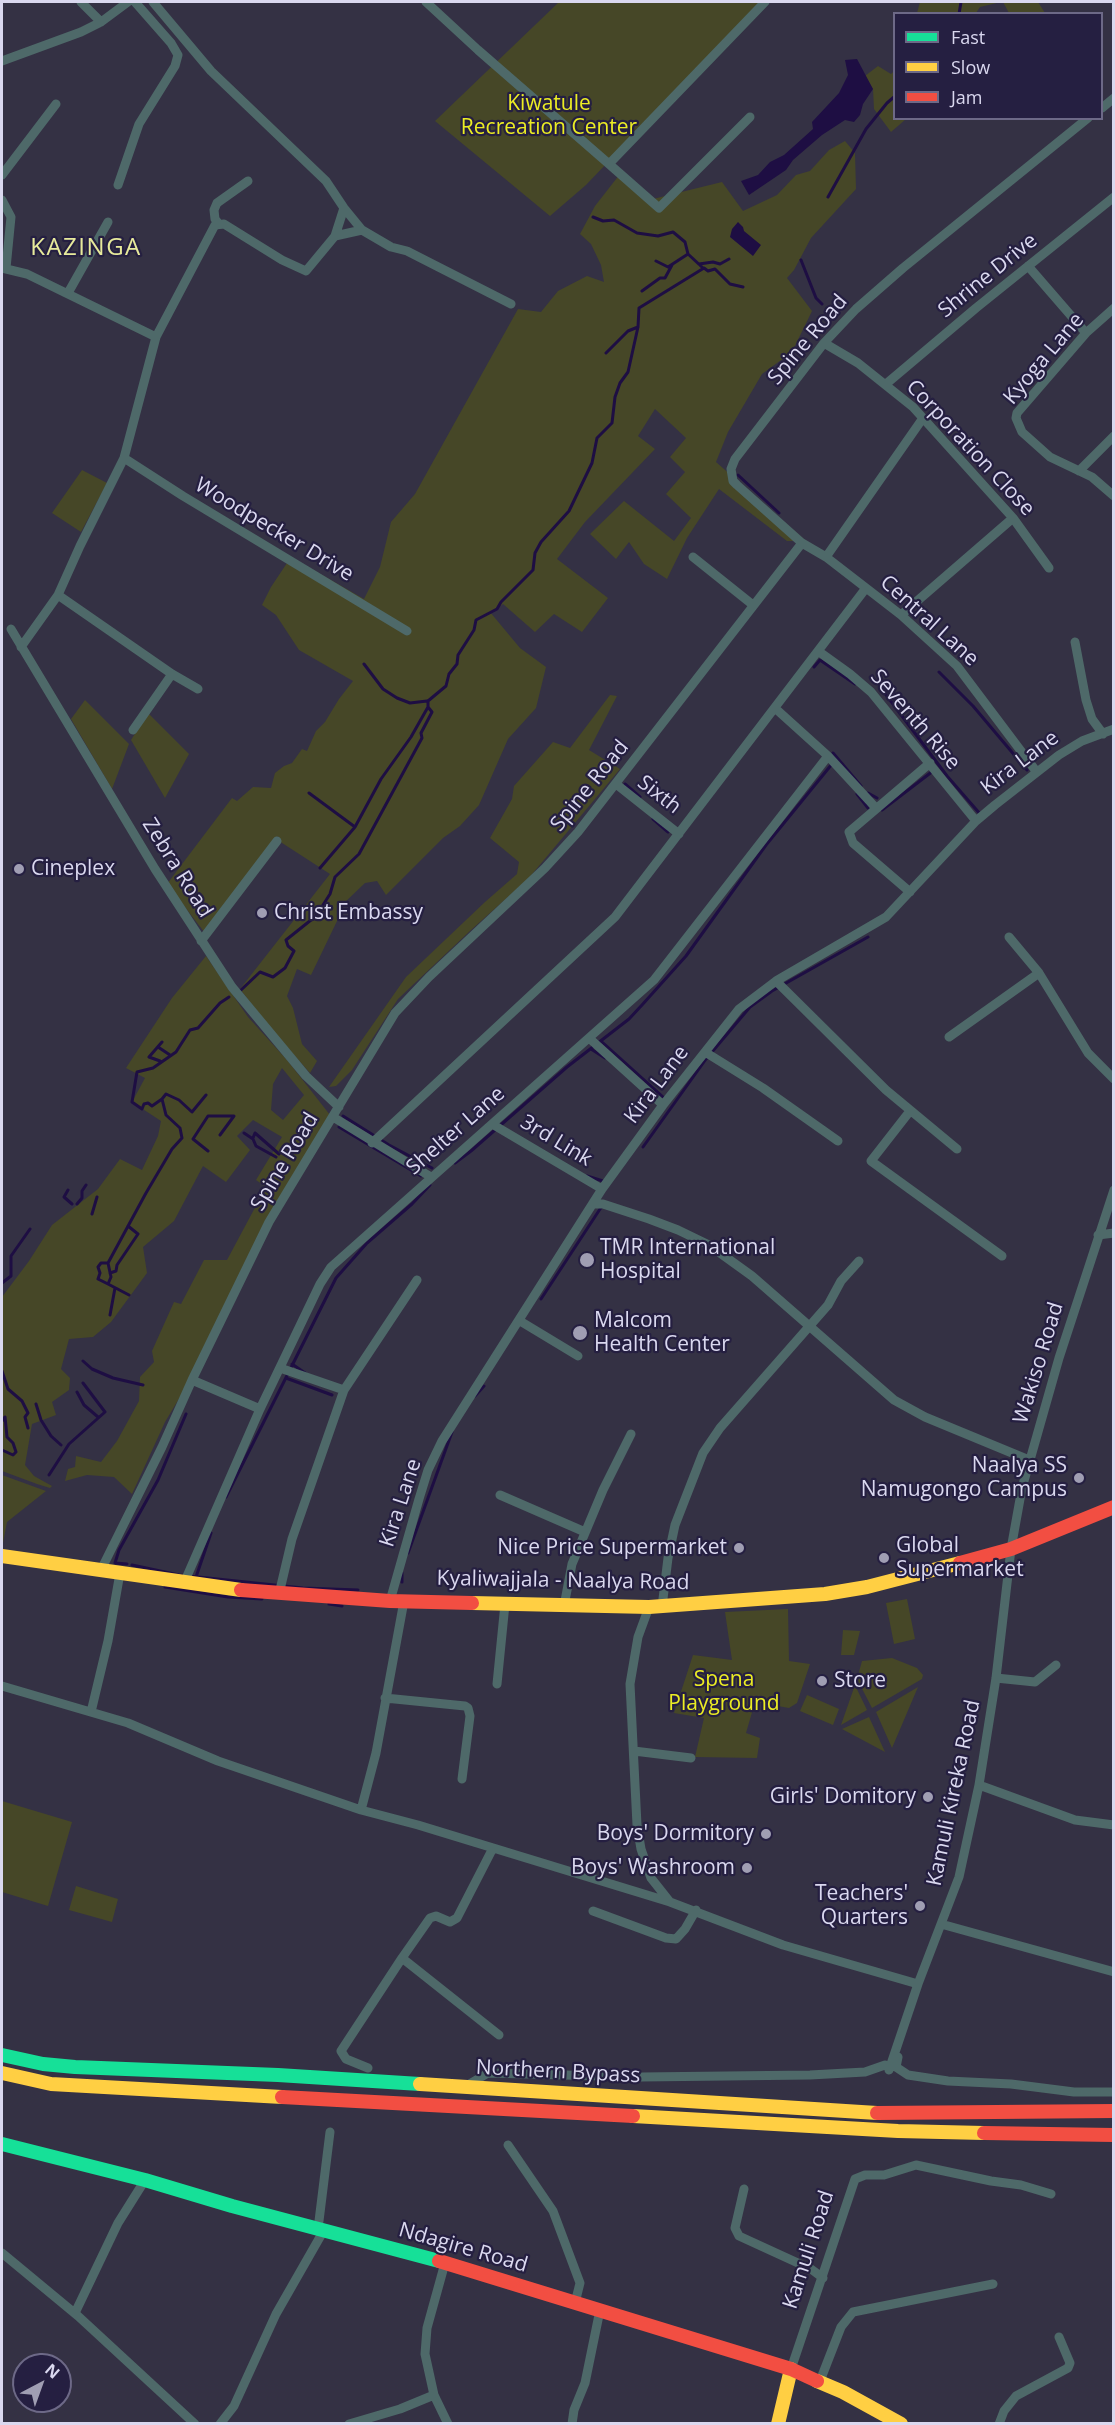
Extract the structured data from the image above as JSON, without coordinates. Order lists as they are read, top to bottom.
{
  "streets": {
    "main road": [
      "Kyaliwajjala - Naalya Road",
      "Northern Bypass",
      "Ndagire Road",
      "Kamuli Road"
    ],
    "street": [
      "Shrine Drive",
      "Spine Road",
      "Kyoga Lane",
      "Corporation Close",
      "Woodpecker Drive",
      "Central Lane",
      "Seventh Rise",
      "Kira Lane",
      "Sixth",
      "Zebra Road",
      "Shelter Lane",
      "3rd Link",
      "Wakiso Road",
      "Kamuli Kireka Road"
    ]
  },
  "crossings": [
    ["Shrine Drive", "Corporation Close"],
    ["Spine Road", "Corporation Close"],
    ["Spine Road", "Central Lane"],
    ["Spine Road", "Sixth"],
    ["Spine Road", "Zebra Road"],
    ["Spine Road", "Kyaliwajjala - Naalya Road"],
    ["Central Lane", "Kira Lane"],
    ["Seventh Rise", "Kira Lane"],
    ["Kira Lane", "3rd Link"],
    ["Kira Lane", "Kyaliwajjala - Naalya Road"],
    ["Shelter Lane", "3rd Link"],
    ["Shelter Lane", "Kyaliwajjala - Naalya Road"],
    ["Wakiso Road", "Kyaliwajjala - Naalya Road"],
    ["Wakiso Road", "Kamuli Kireka Road"],
    ["Kyaliwajjala - Naalya Road", "Kamuli Kireka Road"],
    ["Kamuli Kireka Road", "Northern Bypass"],
    ["Ndagire Road", "Kamuli Road"]
  ],
  "districts": ["KAZINGA"],
  "parks": ["Kiwatule Recreation Center", "Spena Playground"],
  "places": [
    "Cineplex",
    "Christ Embassy",
    "TMR International Hospital",
    "Malcom Health Center",
    "Naalya SS Namugongo Campus",
    "Nice Price Supermarket",
    "Global Supermarket",
    "Store",
    "Girls' Domitory",
    "Boys' Dormitory",
    "Boys' Washroom",
    "Teachers' Quarters"
  ],
  "legend": ["Fast", "Slow", "Jam"],
  "north": "top right"
}
